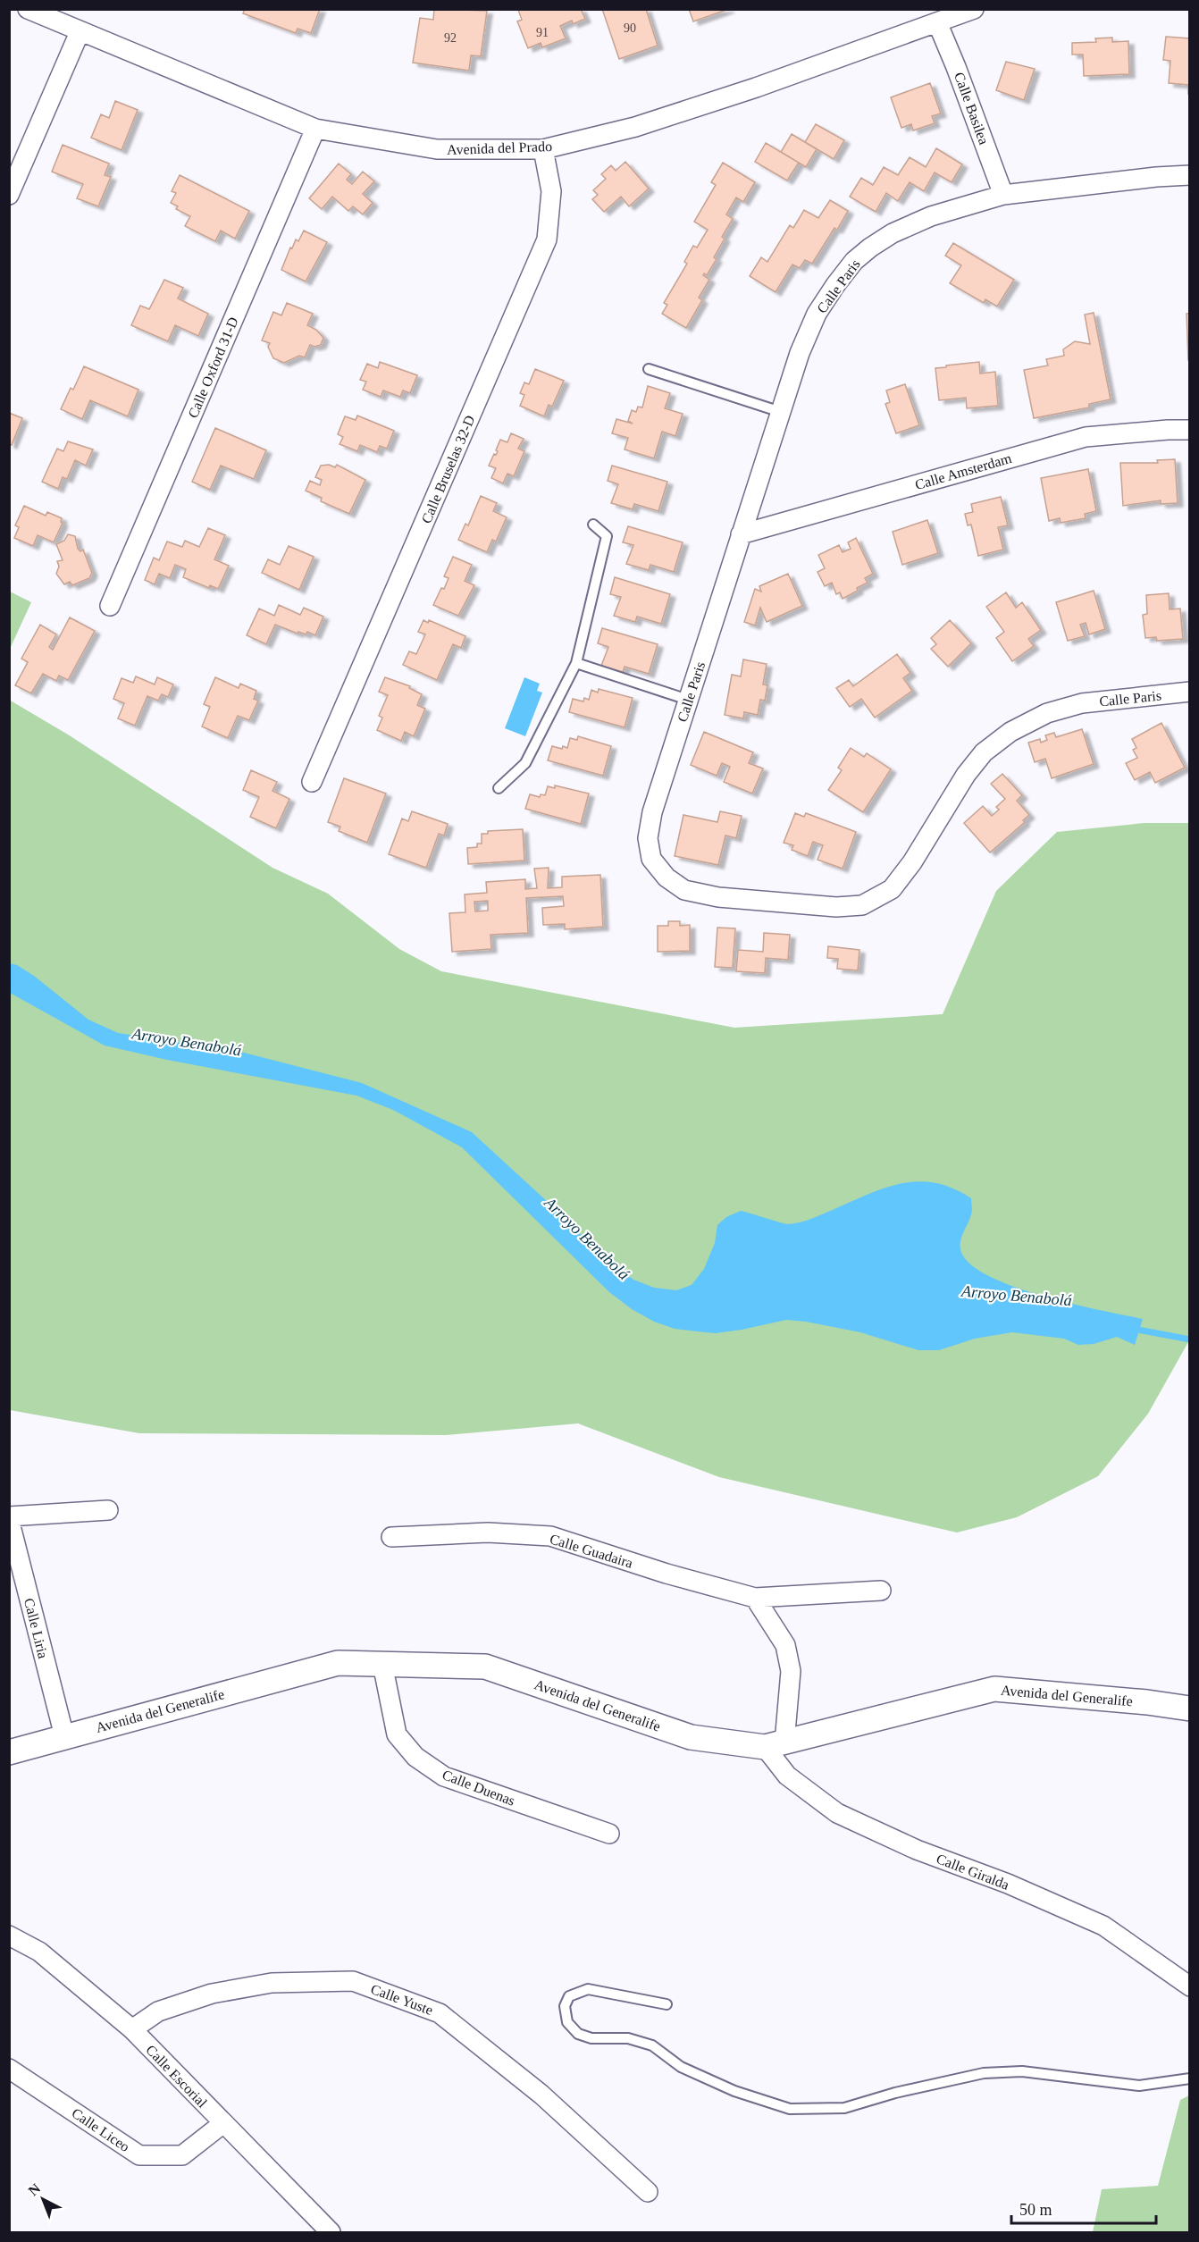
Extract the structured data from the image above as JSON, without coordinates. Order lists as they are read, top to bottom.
{
  "streets": {
    "street": [
      "Calle Basilea",
      "Avenida del Prado",
      "Calle Paris",
      "Calle Oxford 31-D",
      "Calle Bruselas 32-D",
      "Calle Amsterdam",
      "Calle Guadaira",
      "Calle Liria",
      "Avenida del Generalife",
      "Calle Duenas",
      "Calle Giralda",
      "Calle Yuste",
      "Calle Escorial",
      "Calle Liceo"
    ]
  },
  "crossings": [
    ["Calle Basilea", "Avenida del Prado"],
    ["Calle Basilea", "Calle Paris"],
    ["Avenida del Prado", "Calle Oxford 31-D"],
    ["Avenida del Prado", "Calle Bruselas 32-D"],
    ["Calle Paris", "Calle Amsterdam"],
    ["Calle Liria", "Avenida del Generalife"],
    ["Avenida del Generalife", "Calle Duenas"],
    ["Avenida del Generalife", "Calle Giralda"],
    ["Calle Yuste", "Calle Escorial"],
    ["Calle Escorial", "Calle Liceo"]
  ],
  "water": ["Arroyo Benabolá"],
  "house_numbers": ["90", "91", "92"],
  "scale_bar": "50 m",
  "north": "top left"
}
